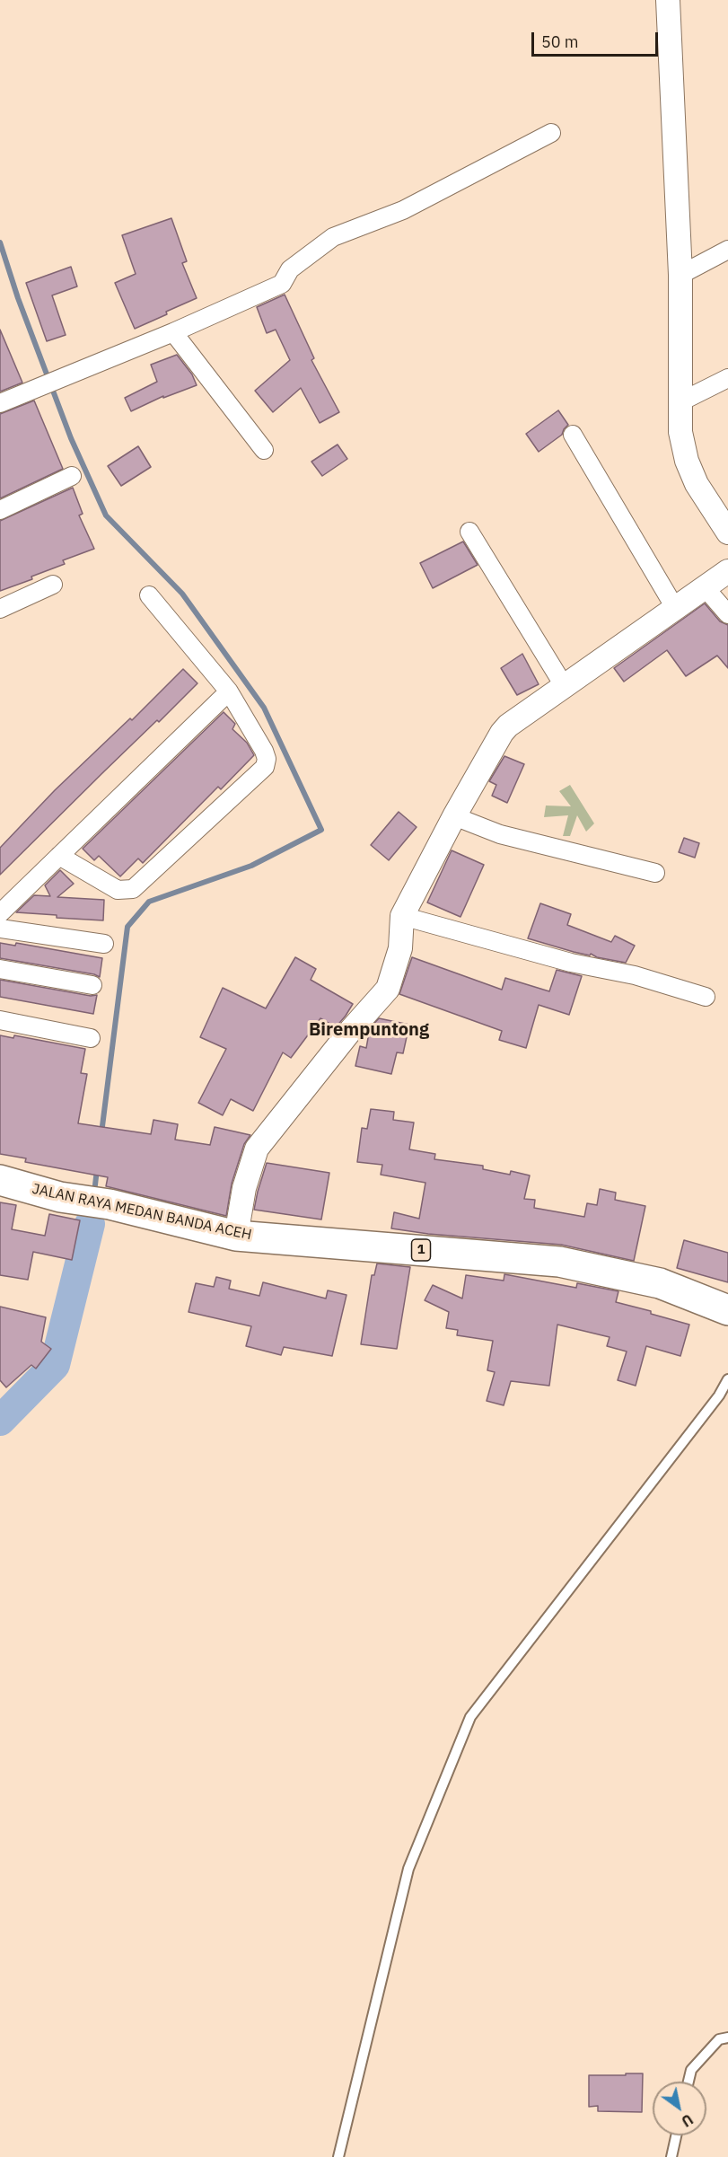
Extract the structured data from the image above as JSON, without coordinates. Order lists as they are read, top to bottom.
{
  "streets": {
    "highway": ["JALAN RAYA MEDAN BANDA ACEH", "1"]
  },
  "districts": ["Birempuntong"],
  "scale_bar": "50 m",
  "north": "bottom right"
}
